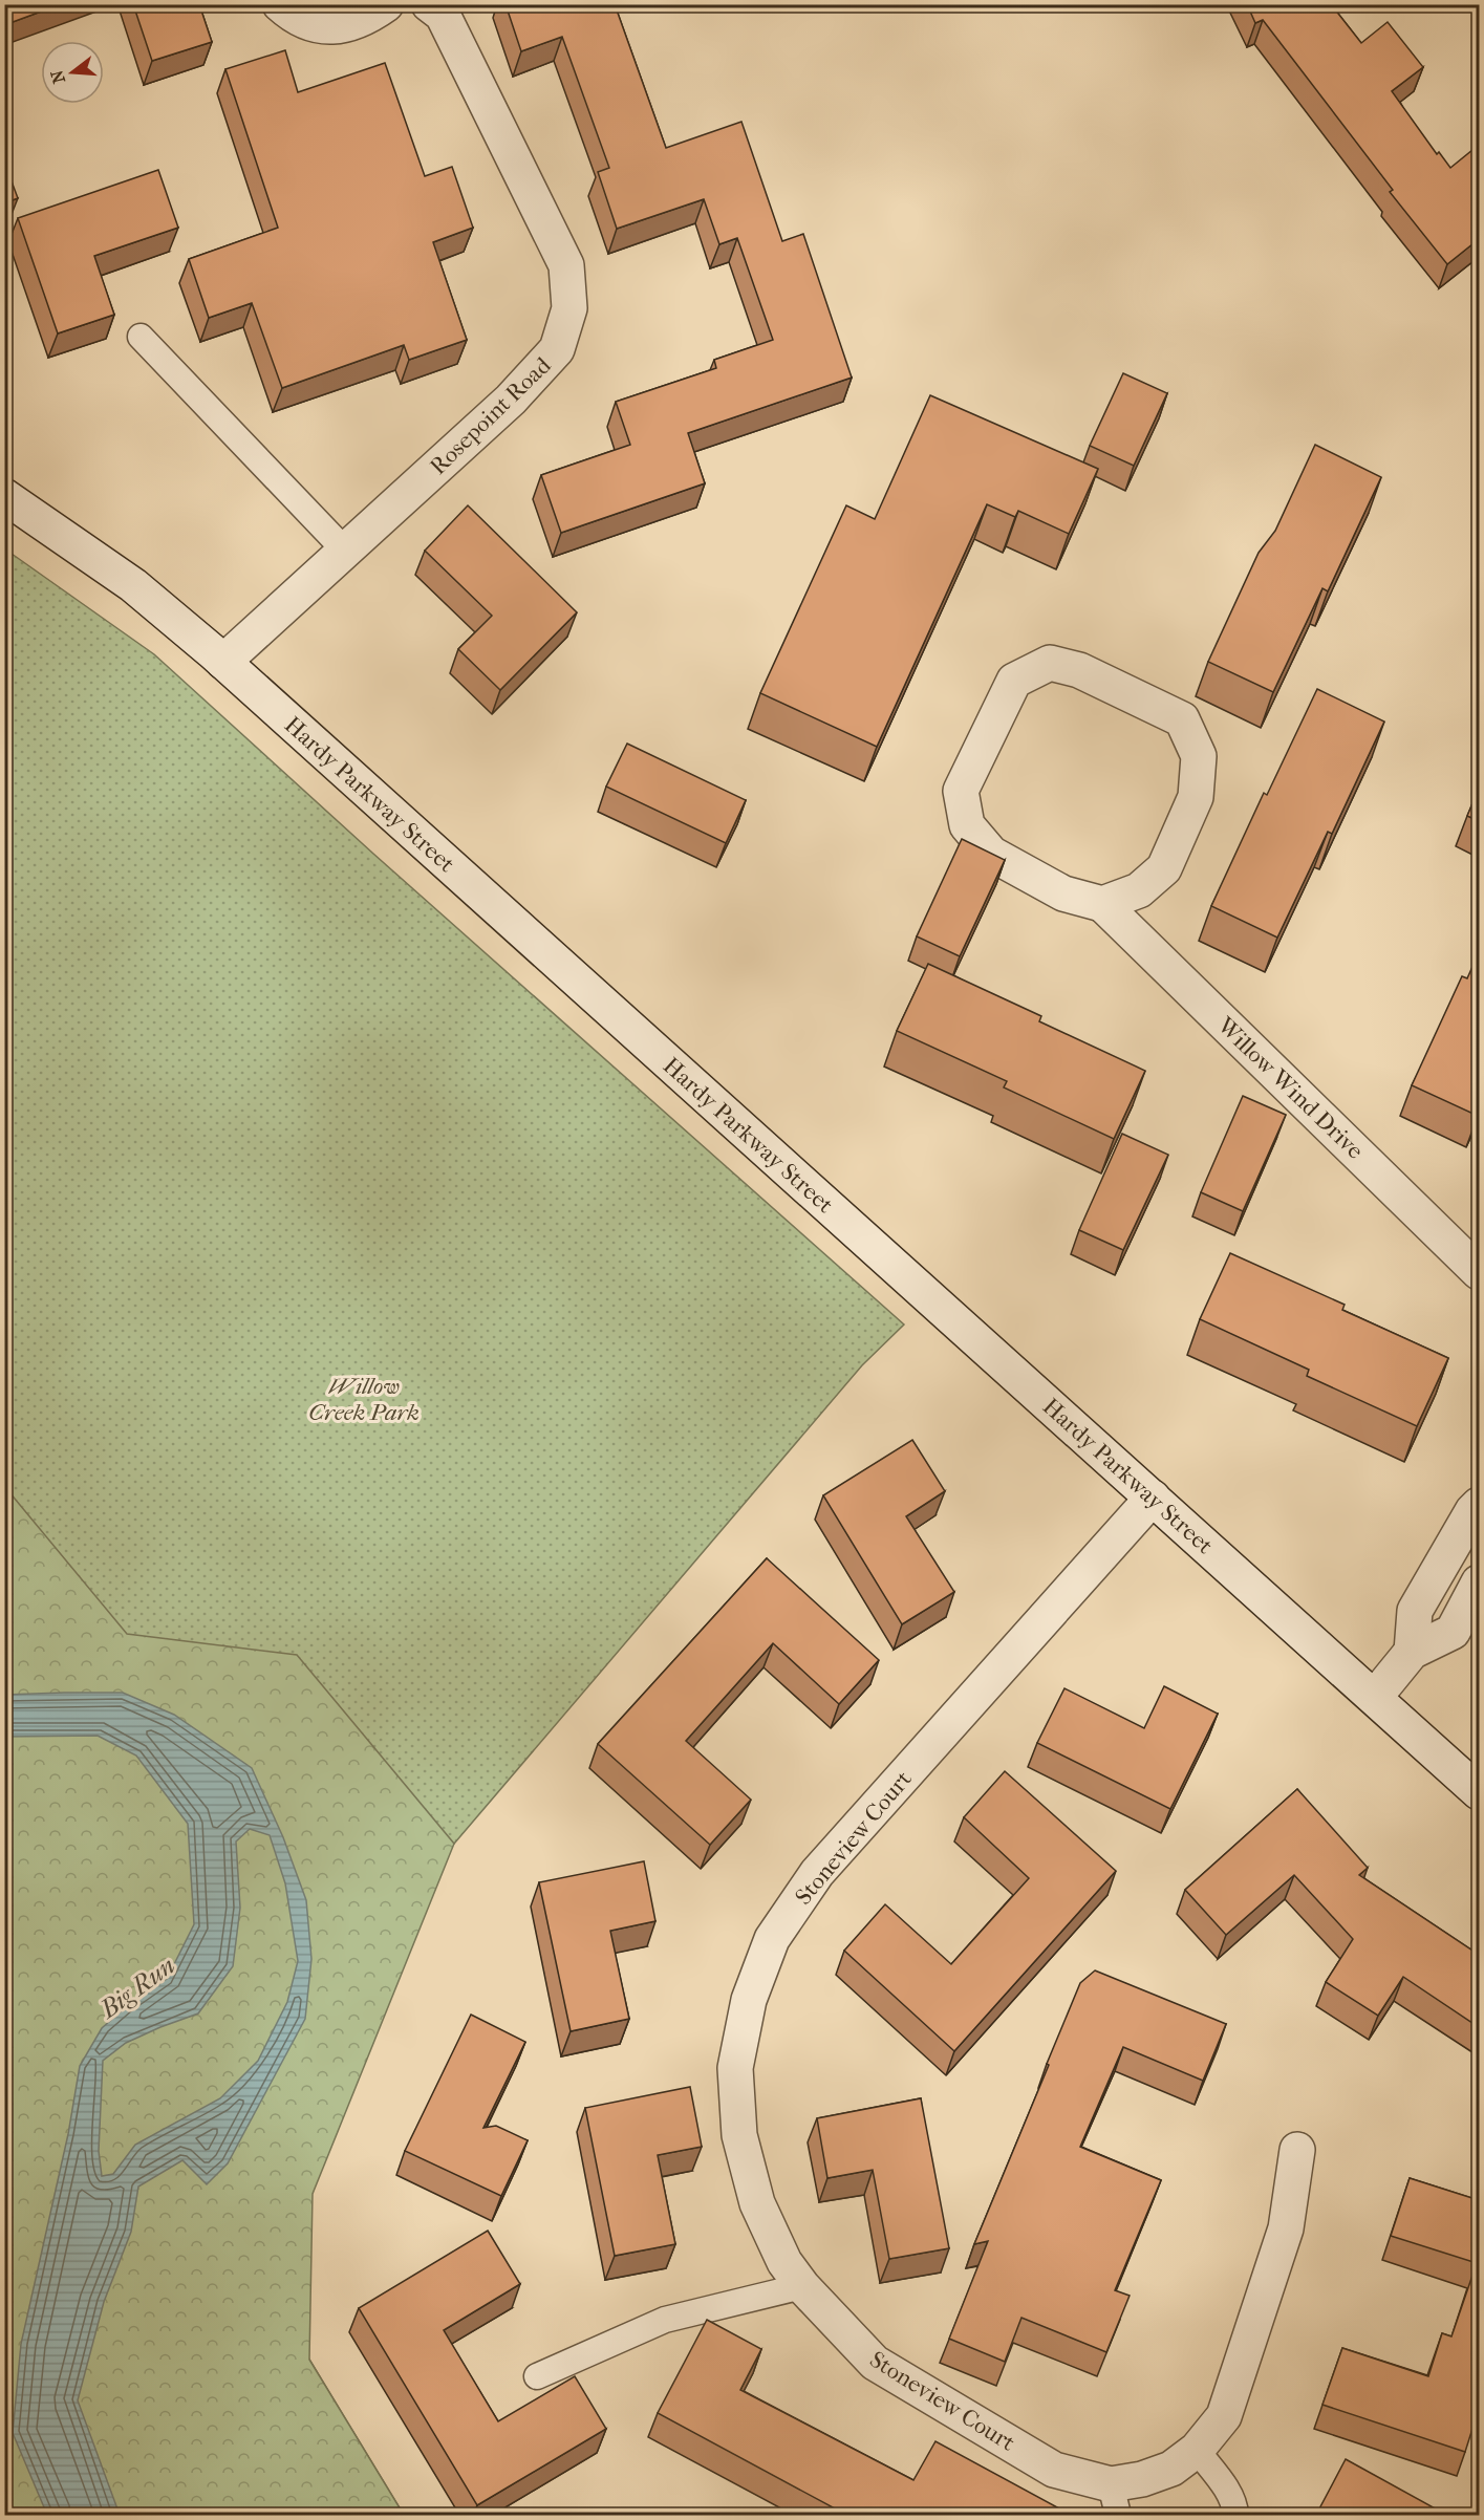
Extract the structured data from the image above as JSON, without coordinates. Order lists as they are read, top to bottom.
{
  "streets": {
    "street": [
      "Rosepoint Road",
      "Hardy Parkway Street",
      "Willow Wind Drive",
      "Stoneview Court"
    ]
  },
  "crossings": [
    ["Rosepoint Road", "Hardy Parkway Street"],
    ["Hardy Parkway Street", "Stoneview Court"]
  ],
  "water": ["Big Run"],
  "parks": ["Willow Creek Park"],
  "north": "left"
}
